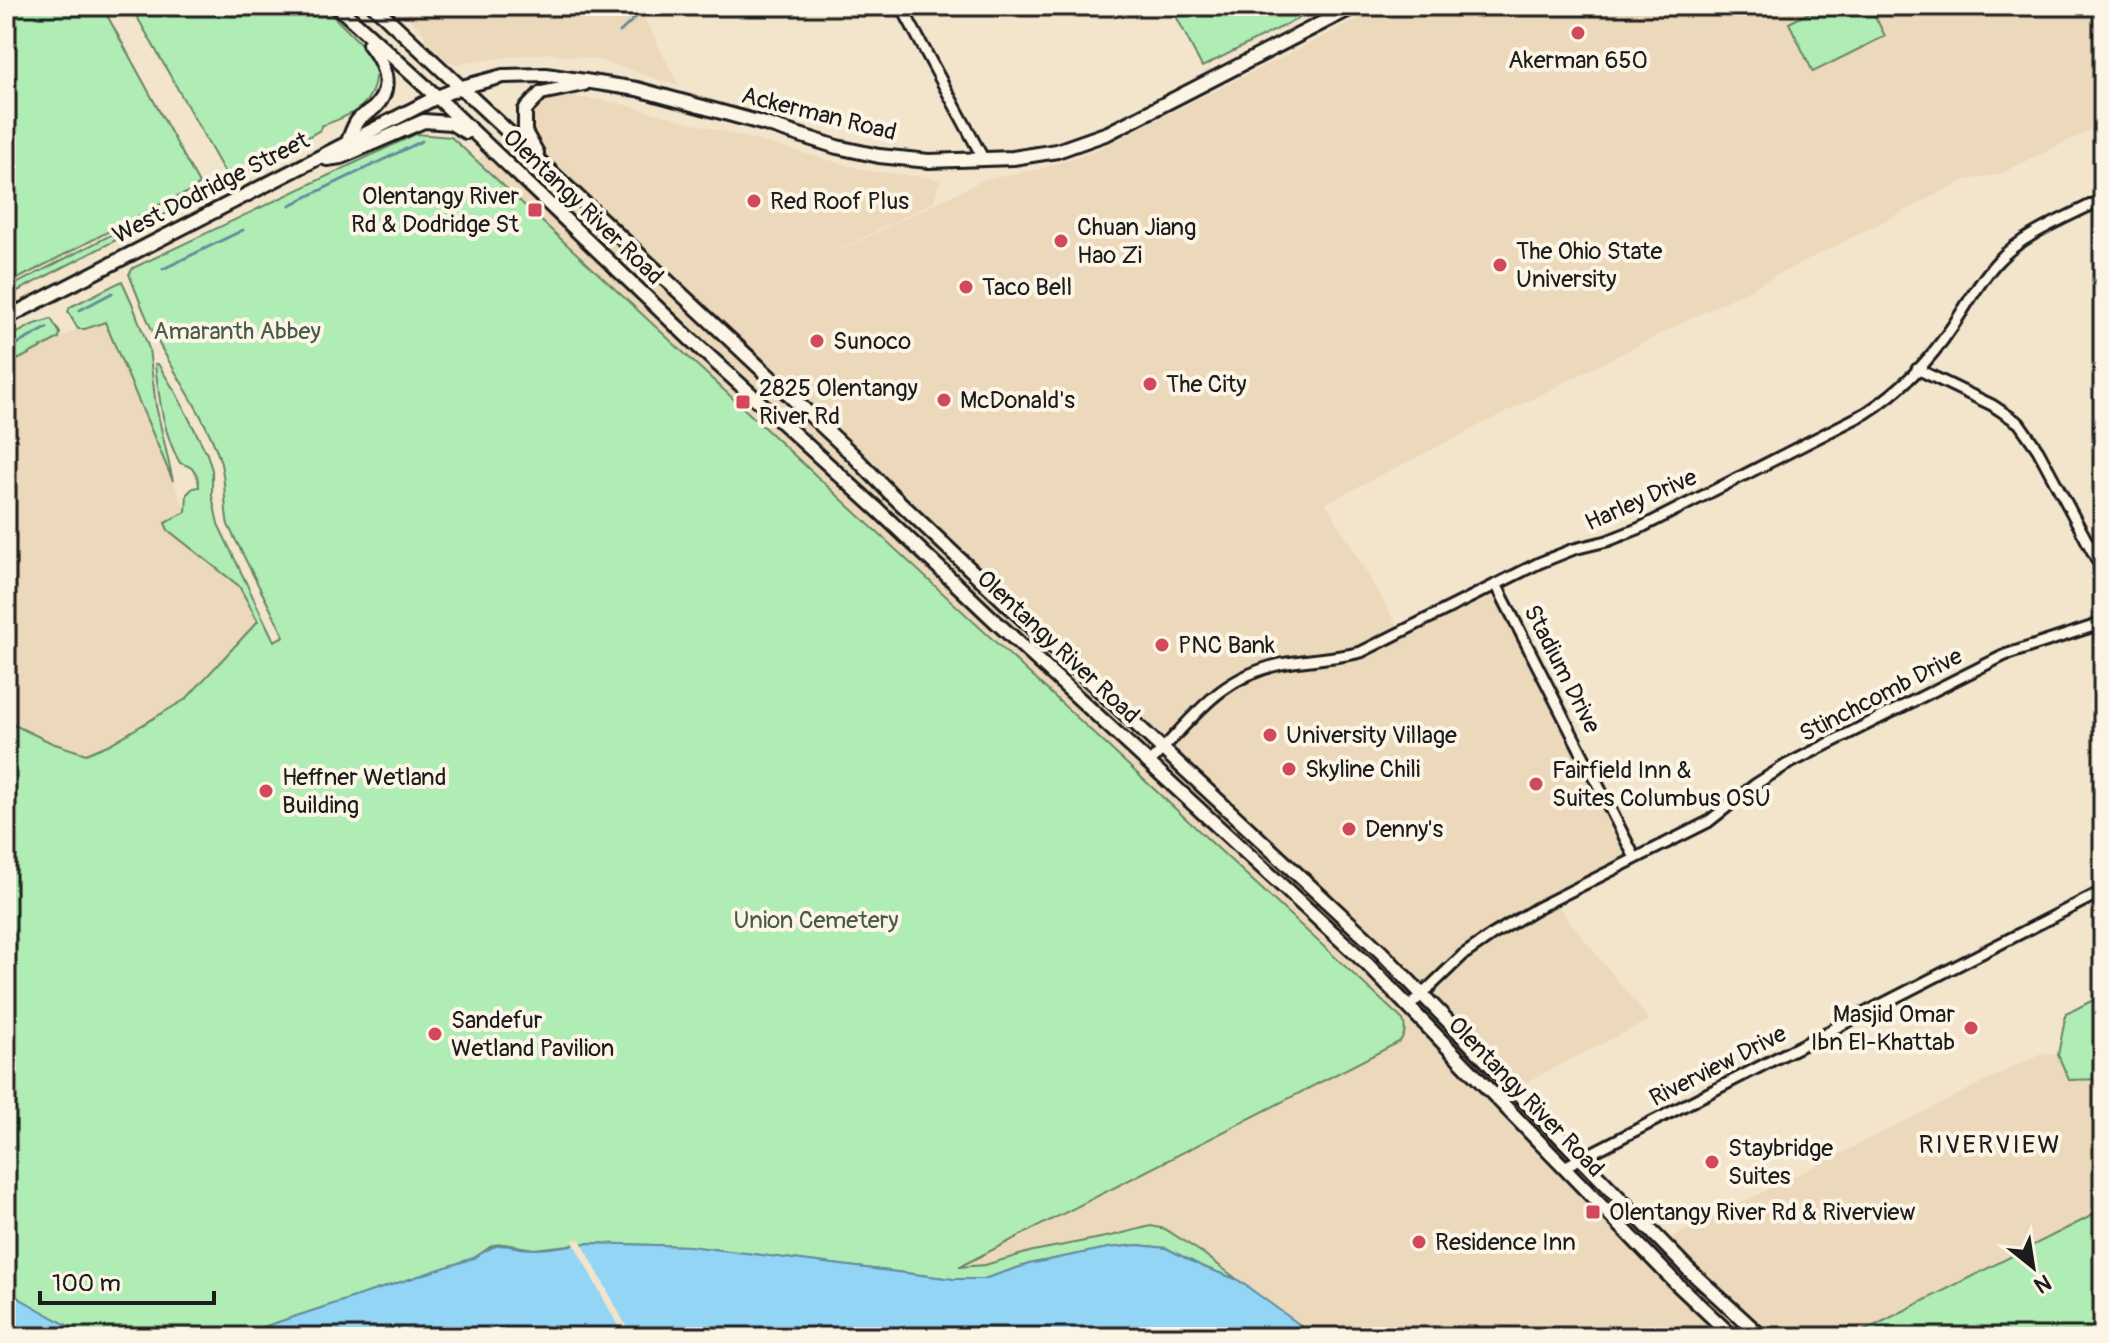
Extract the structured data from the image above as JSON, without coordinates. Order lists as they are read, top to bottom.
{
  "streets": {
    "main road": ["Ackerman Road", "West Dodridge Street", "Olentangy River Road"],
    "street": [
      "Harley Drive",
      "Stadium Drive",
      "Stinchcomb Drive",
      "Riverview Drive"
    ]
  },
  "crossings": [
    ["Ackerman Road", "West Dodridge Street"],
    ["Ackerman Road", "Olentangy River Road"],
    ["West Dodridge Street", "Olentangy River Road"],
    ["Olentangy River Road", "Harley Drive"],
    ["Olentangy River Road", "Stinchcomb Drive"],
    ["Olentangy River Road", "Riverview Drive"],
    ["Harley Drive", "Stadium Drive"],
    ["Stadium Drive", "Stinchcomb Drive"]
  ],
  "districts": ["RIVERVIEW"],
  "parks": ["Amaranth Abbey", "Union Cemetery"],
  "places": {
    "other": [
      "Akerman 650",
      "Red Roof Plus",
      "Chuan Jiang Hao Zi",
      "The Ohio State University",
      "Taco Bell",
      "Sunoco",
      "The City",
      "McDonald's",
      "PNC Bank",
      "University Village",
      "Skyline Chili",
      "Fairfield Inn & Suites Columbus OSU",
      "Heffner Wetland Building",
      "Denny's",
      "Masjid Omar Ibn El-Khattab",
      "Sandefur Wetland Pavilion",
      "Staybridge Suites",
      "Residence Inn"
    ],
    "transit": ["Olentangy River Rd & Dodridge St", "2825 Olentangy River Rd", "Olentangy River Rd & Riverview"]
  },
  "scale_bar": "100 m",
  "north": "bottom right"
}
